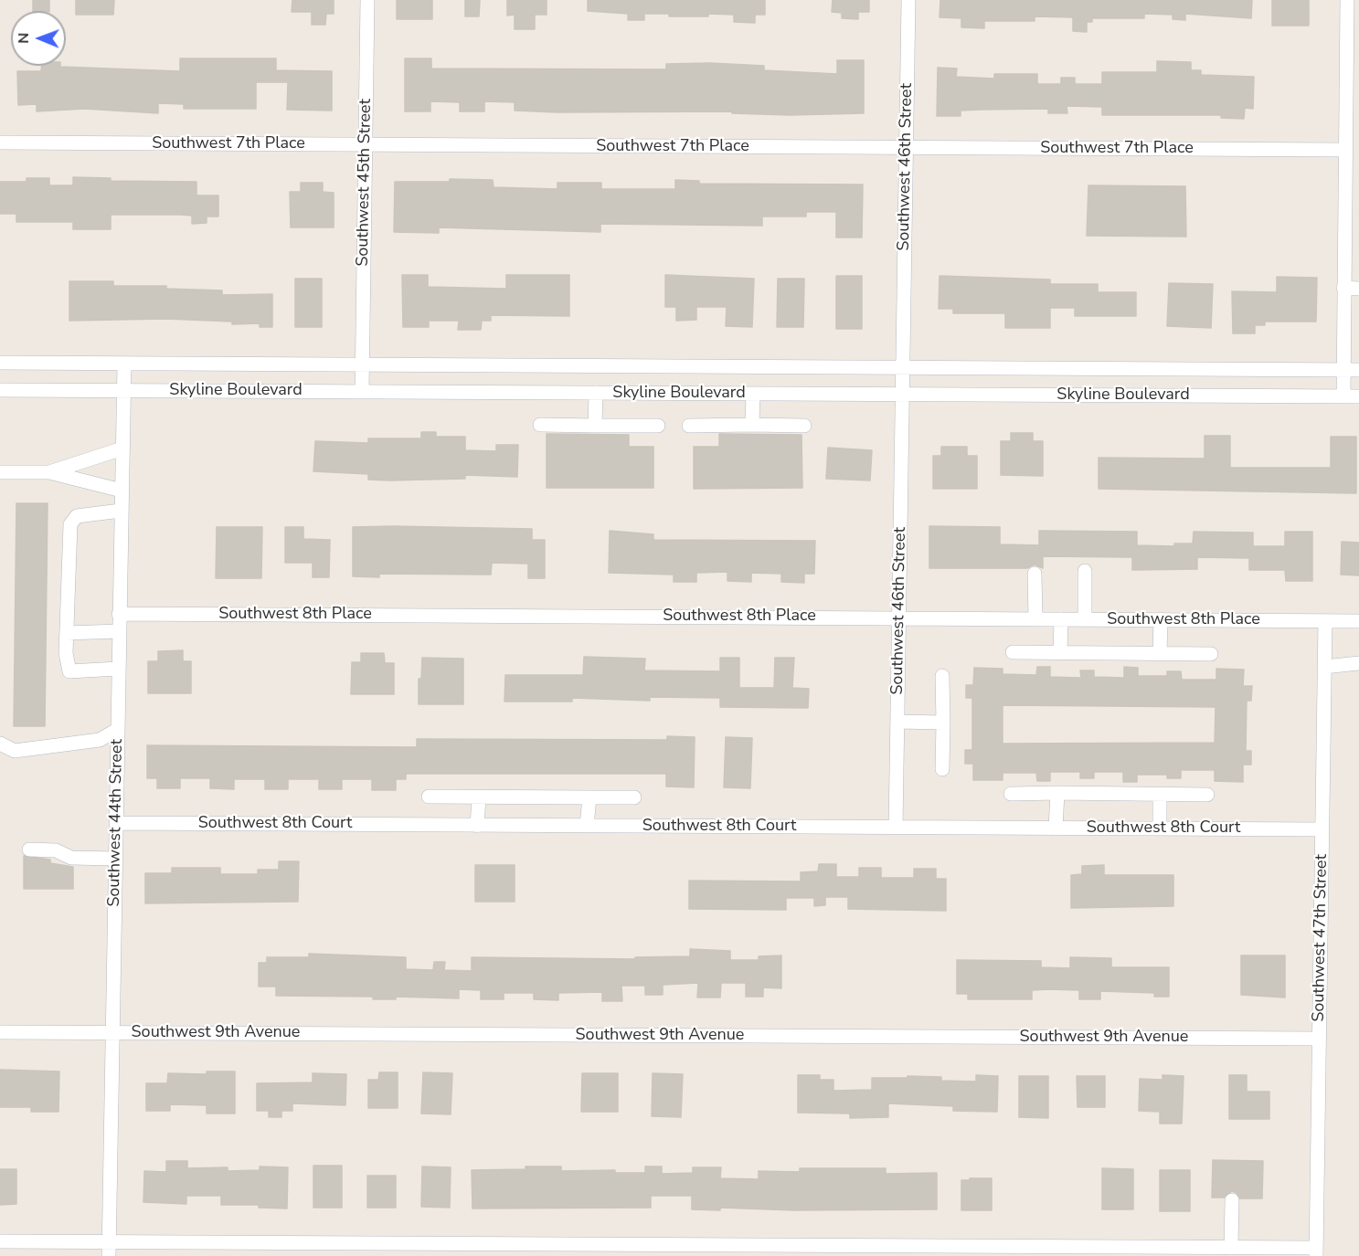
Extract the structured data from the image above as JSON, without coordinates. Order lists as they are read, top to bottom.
{
  "streets": {
    "street": [
      "Southwest 7th Place",
      "Southwest 46th Street",
      "Southwest 45th Street",
      "Skyline Boulevard",
      "Southwest 8th Place",
      "Southwest 44th Street",
      "Southwest 8th Court",
      "Southwest 47th Street",
      "Southwest 9th Avenue"
    ]
  },
  "crossings": [
    ["Southwest 7th Place", "Southwest 46th Street"],
    ["Southwest 7th Place", "Southwest 45th Street"],
    ["Southwest 46th Street", "Skyline Boulevard"],
    ["Southwest 46th Street", "Southwest 8th Place"],
    ["Southwest 46th Street", "Southwest 8th Court"],
    ["Southwest 45th Street", "Skyline Boulevard"],
    ["Skyline Boulevard", "Southwest 44th Street"],
    ["Southwest 8th Place", "Southwest 44th Street"],
    ["Southwest 8th Place", "Southwest 47th Street"],
    ["Southwest 44th Street", "Southwest 8th Court"],
    ["Southwest 44th Street", "Southwest 9th Avenue"],
    ["Southwest 8th Court", "Southwest 47th Street"],
    ["Southwest 47th Street", "Southwest 9th Avenue"]
  ],
  "north": "left"
}
